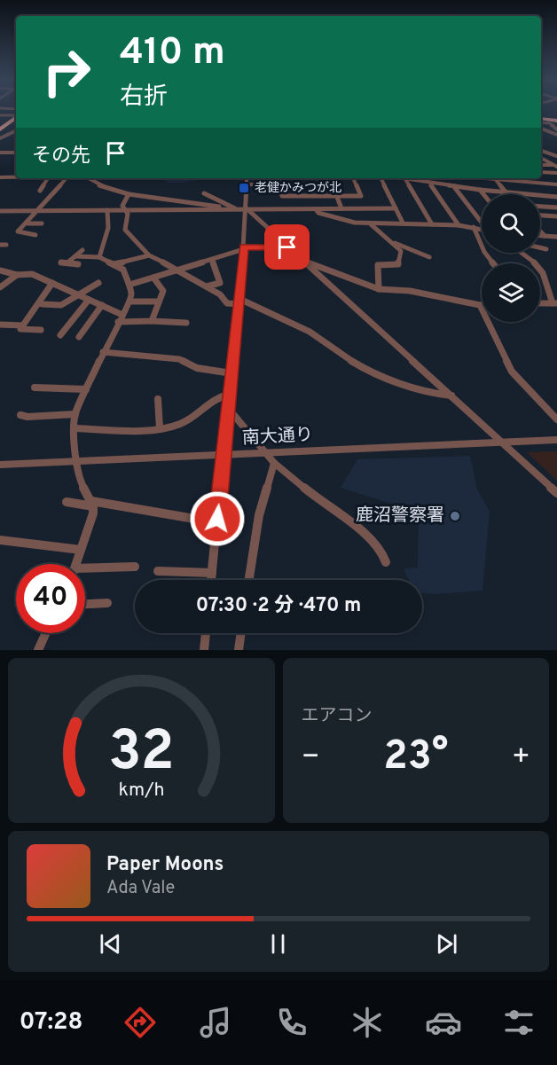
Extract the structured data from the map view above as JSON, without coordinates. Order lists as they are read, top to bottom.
{
  "streets": {
    "street": ["南大通り"]
  },
  "places": {
    "transit": ["老健かみつが北"],
    "other": ["鹿沼警察署"]
  },
  "page": {
    "turn": ["410 m", "右折"],
    "then": "その先",
    "limit": "40",
    "trip": "07:30 · 2 分 · 470 m",
    "tile": "エアコン",
    "heat": ["−", "23°", "+"],
    "song": ["Paper Moons", "Ada Vale"],
    "tabs": "07:28",
    "gauge": ["32", "km/h"]
  }
}
